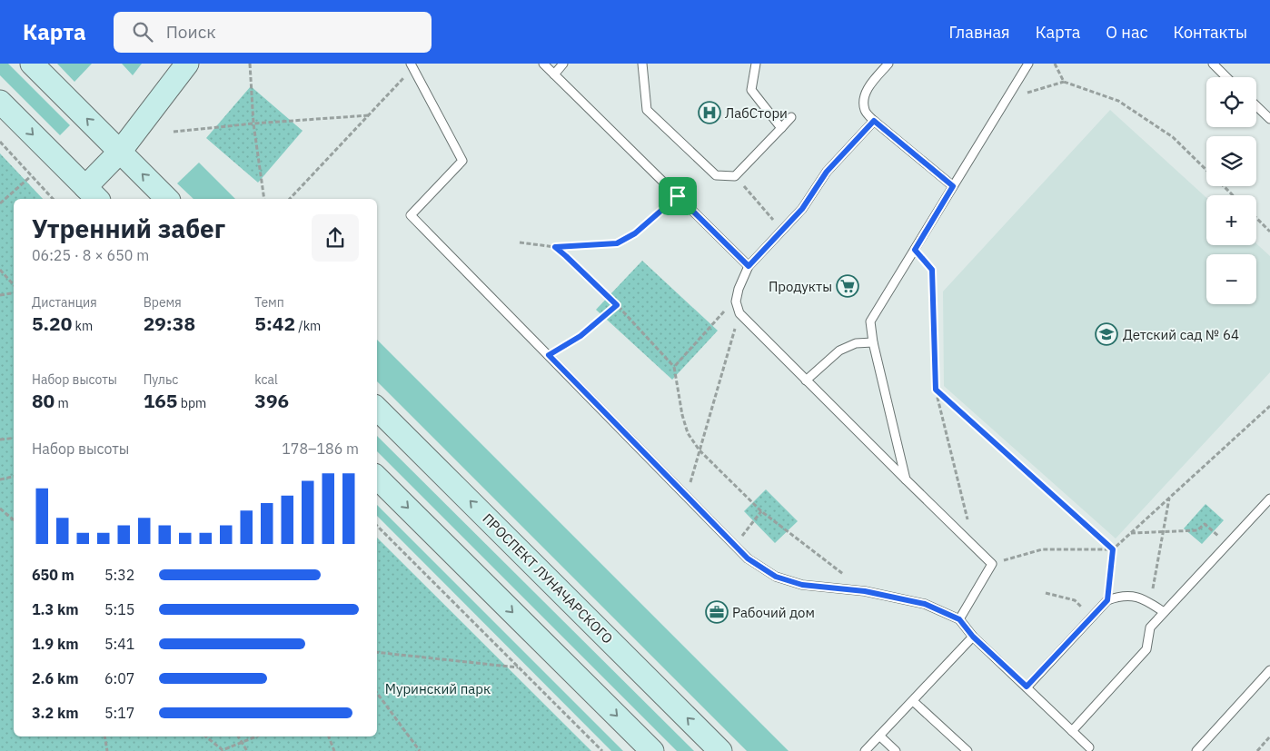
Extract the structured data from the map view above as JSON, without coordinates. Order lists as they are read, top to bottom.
{
  "streets": {
    "main road": ["ПРОСПЕКТ ЛУНАЧАРСКОГО"]
  },
  "parks": ["Муринский парк"],
  "places": {
    "hospital": ["ЛабСтори"],
    "supermarket": ["Продукты"],
    "school or university": ["Детский сад № 64"],
    "office": ["Рабочий дом"]
  },
  "page": {
    "header": "Карта",
    "search": "Поиск",
    "nav": [
      "Главная",
      "Карта",
      "О нас",
      "Контакты"
    ],
    "map_buttons": ["+", "−"],
    "heading": ["Утренний забег", "06:25 · 8 × 650 m"],
    "stats": [
      ["Дистанция", "5.20 km"],
      ["Время", "29:38"],
      ["Темп", "5:42 /km"],
      ["Набор высоты", "80 m"],
      ["Пульс", "165 bpm"],
      ["kcal", "396"]
    ],
    "chart": ["Набор высоты", "178–186 m"],
    "list": [
      {
        "name": "650 m",
        "note": "5:32"
      },
      {
        "name": "1.3 km",
        "note": "5:15"
      },
      {
        "name": "1.9 km",
        "note": "5:41"
      },
      {
        "name": "2.6 km",
        "note": "6:07"
      },
      {
        "name": "3.2 km",
        "note": "5:17"
      }
    ]
  }
}
